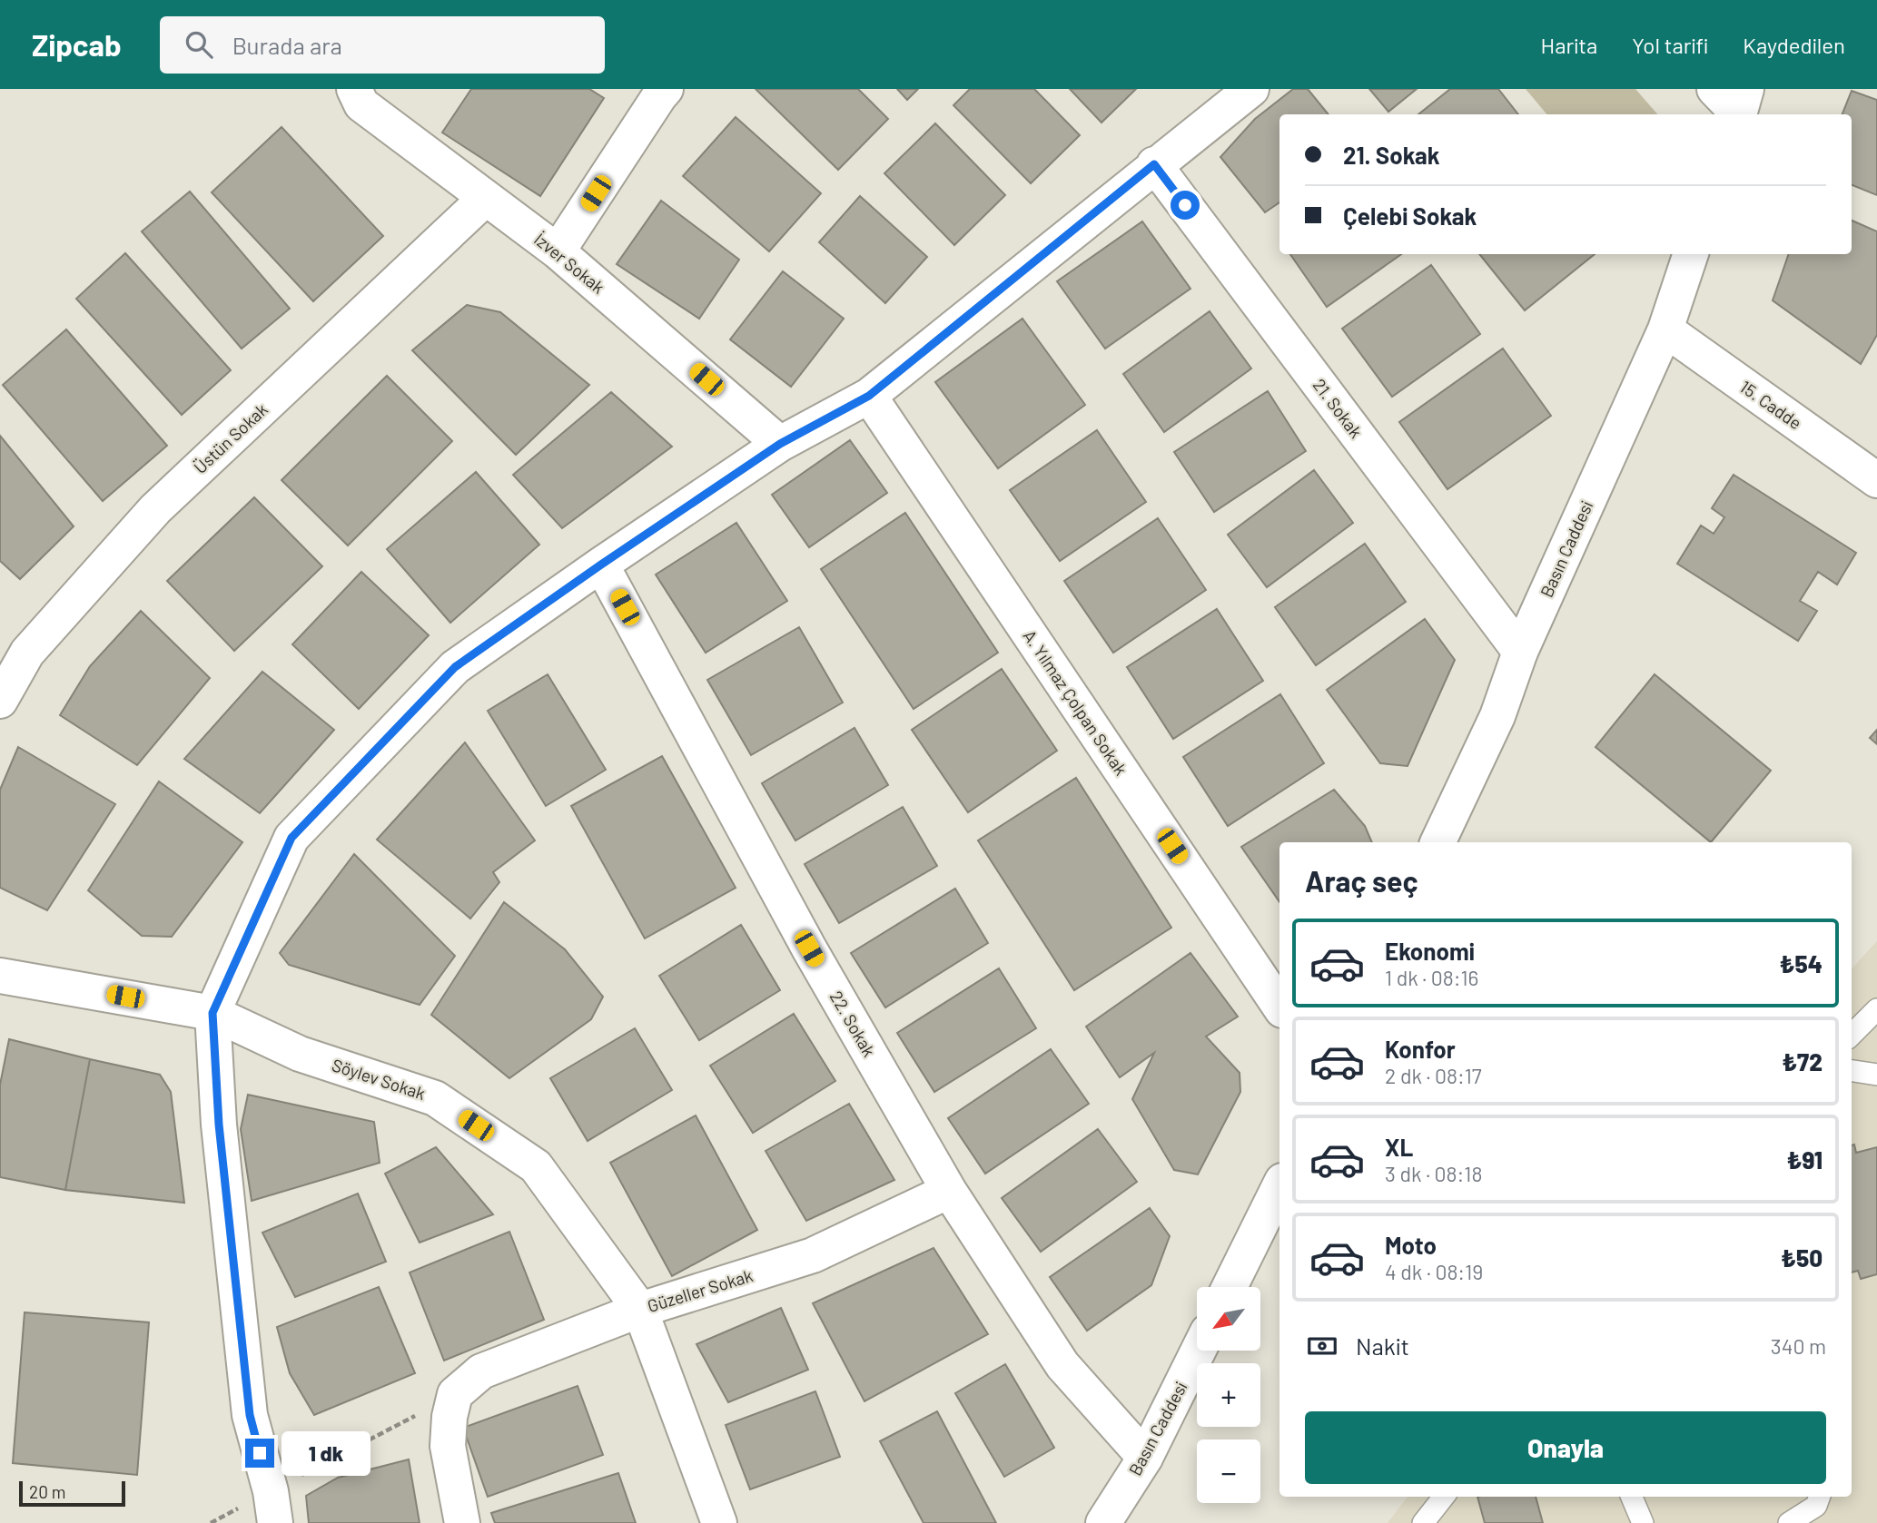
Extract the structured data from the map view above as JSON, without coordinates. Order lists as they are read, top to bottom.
{
  "streets": {
    "street": [
      "İzver Sokak",
      "15. Cadde",
      "21. Sokak",
      "Üstün Sokak",
      "Basın Caddesi",
      "A. Yılmaz Çolpan Sokak",
      "22. Sokak",
      "Söylev Sokak",
      "Güzeller Sokak"
    ]
  },
  "crossings": [
    ["İzver Sokak", "Üstün Sokak"],
    ["15. Cadde", "Basın Caddesi"],
    ["21. Sokak", "Basın Caddesi"],
    ["Basın Caddesi", "22. Sokak"],
    ["22. Sokak", "Güzeller Sokak"],
    ["Söylev Sokak", "Güzeller Sokak"]
  ],
  "scale_bar": "20 m",
  "north": "bottom left",
  "page": {
    "header": "Zipcab",
    "search": "Burada ara",
    "nav": ["Harita", "Yol tarifi", "Kaydedilen"],
    "banner": ["21. Sokak", "Çelebi Sokak"],
    "heading": "Araç seç",
    "list": [
      {
        "name": "Ekonomi",
        "note": "1 dk · 08:16",
        "value": "₺54"
      },
      {
        "name": "Konfor",
        "note": "2 dk · 08:17",
        "value": "₺72"
      },
      {
        "name": "XL",
        "note": "3 dk · 08:18",
        "value": "₺91"
      },
      {
        "name": "Moto",
        "note": "4 dk · 08:19",
        "value": "₺50"
      }
    ],
    "map_buttons": ["+", "−"],
    "pay": ["Nakit", "340 m"],
    "buttons": "Onayla",
    "bubble": "1 dk",
    "scale": "20 m"
  }
}
